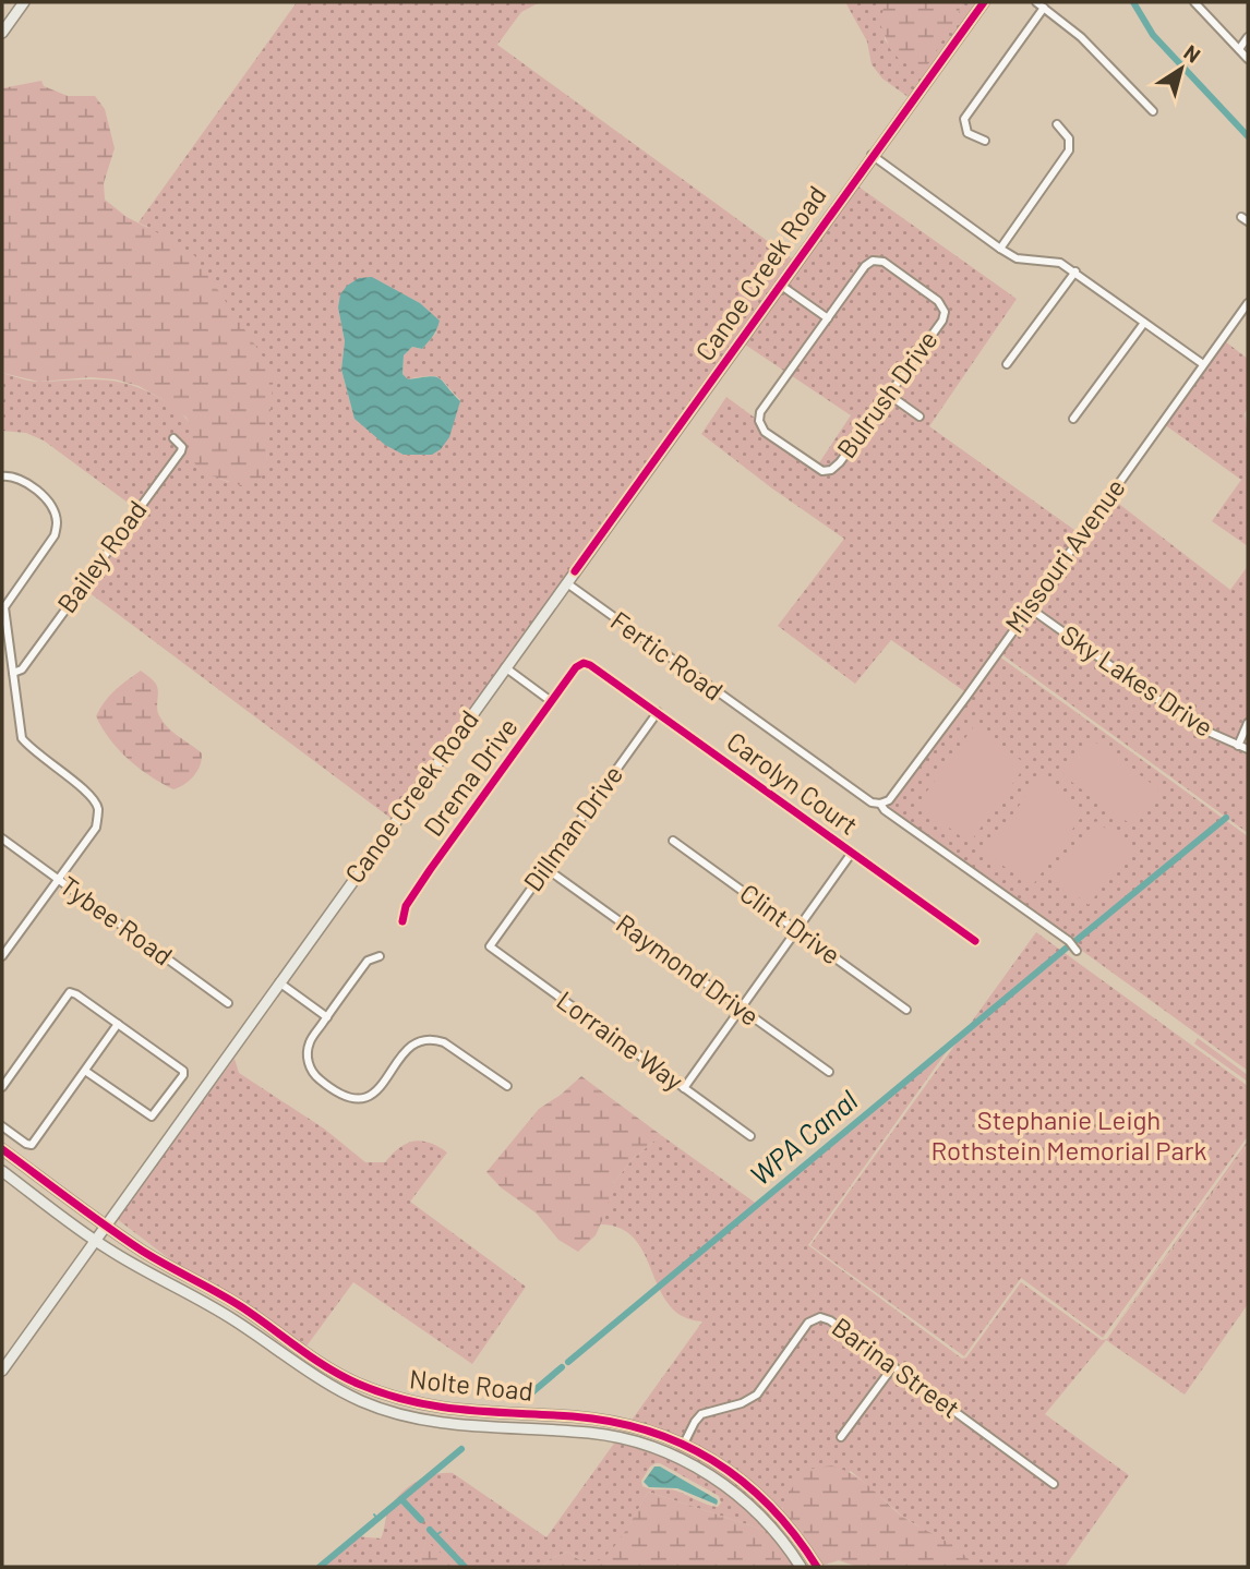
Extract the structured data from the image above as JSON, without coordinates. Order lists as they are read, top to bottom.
{
  "streets": {
    "street": [
      "Canoe Creek Road",
      "Bulrush Drive",
      "Missouri Avenue",
      "Bailey Road",
      "Fertic Road",
      "Sky Lakes Drive",
      "Drema Drive",
      "Carolyn Court",
      "Dillman Drive",
      "Tybee Road",
      "Clint Drive",
      "Raymond Drive",
      "Lorraine Way",
      "Barina Street",
      "Nolte Road"
    ]
  },
  "crossings": [
    ["Canoe Creek Road", "Fertic Road"],
    ["Canoe Creek Road", "Nolte Road"],
    ["Missouri Avenue", "Fertic Road"],
    ["Missouri Avenue", "Sky Lakes Drive"],
    ["Drema Drive", "Carolyn Court"],
    ["Carolyn Court", "Dillman Drive"],
    ["Dillman Drive", "Raymond Drive"],
    ["Dillman Drive", "Lorraine Way"],
    ["Barina Street", "Nolte Road"]
  ],
  "water": ["WPA Canal"],
  "parks": ["Stephanie Leigh Rothstein Memorial Park"],
  "north": "top right"
}
